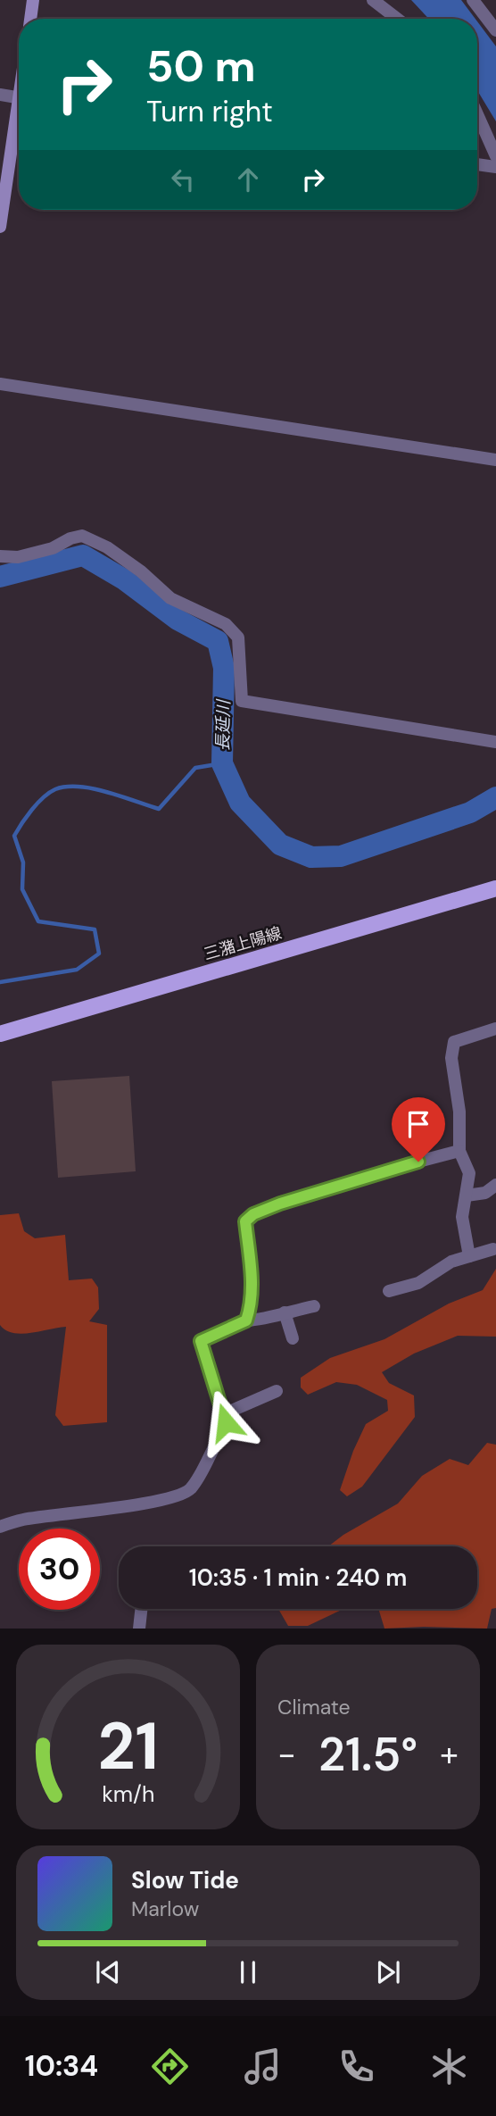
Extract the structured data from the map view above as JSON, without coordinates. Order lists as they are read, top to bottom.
{
  "streets": {
    "main road": ["三潴上陽線"]
  },
  "water": ["長延川"],
  "page": {
    "turn": ["50 m", "Turn right"],
    "limit": "30",
    "trip": "10:35 · 1 min · 240 m",
    "tile": "Climate",
    "heat": ["−", "21.5°", "+"],
    "song": ["Slow Tide", "Marlow"],
    "tabs": "10:34",
    "gauge": ["21", "km/h"]
  }
}
